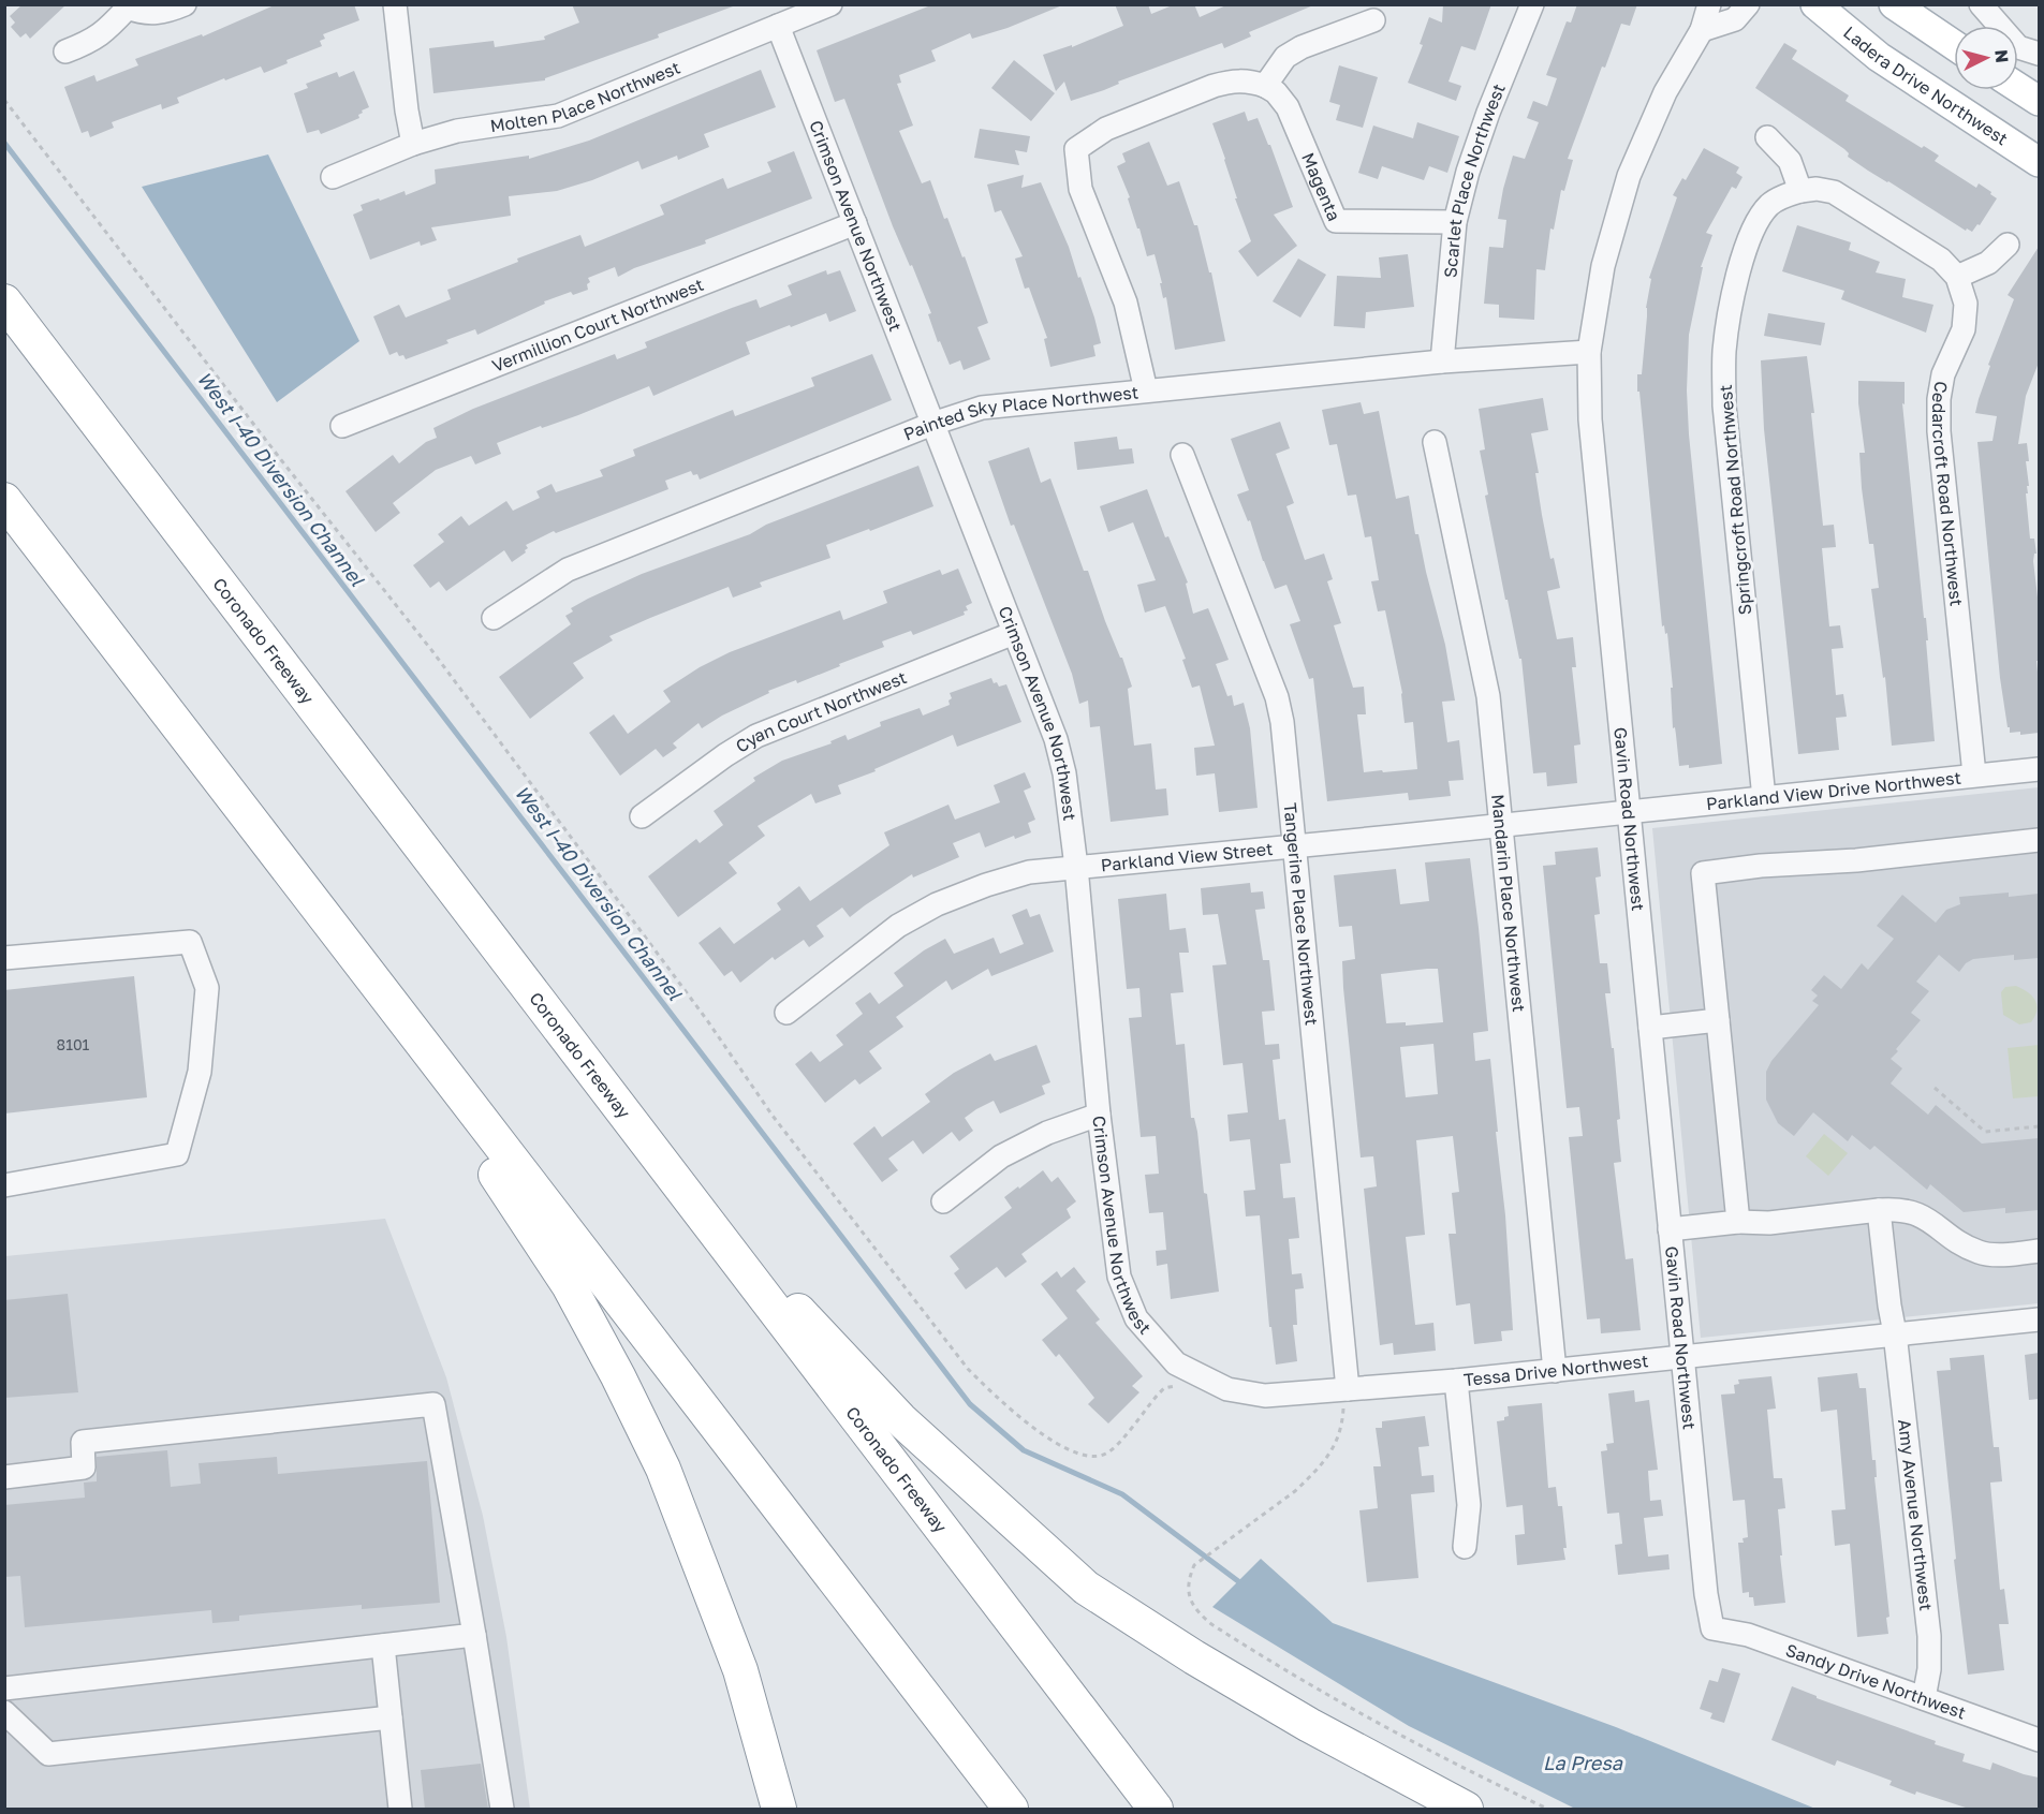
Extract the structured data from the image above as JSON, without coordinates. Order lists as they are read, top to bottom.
{
  "streets": {
    "highway": ["Coronado Freeway"],
    "main road": ["Ladera Drive Northwest"],
    "street": [
      "Molten Place Northwest",
      "Scarlet Place Northwest",
      "Magenta",
      "Crimson Avenue Northwest",
      "Vermillion Court Northwest",
      "Painted Sky Place Northwest",
      "Cedarcroft Road Northwest",
      "Springcroft Road Northwest",
      "Cyan Court Northwest",
      "Parkland View Drive Northwest",
      "Gavin Road Northwest",
      "Parkland View Street",
      "Mandarin Place Northwest",
      "Tangerine Place Northwest",
      "Tessa Drive Northwest",
      "Amy Avenue Northwest",
      "Sandy Drive Northwest"
    ]
  },
  "crossings": [
    ["Molten Place Northwest", "Crimson Avenue Northwest"],
    ["Scarlet Place Northwest", "Magenta"],
    ["Scarlet Place Northwest", "Painted Sky Place Northwest"],
    ["Crimson Avenue Northwest", "Vermillion Court Northwest"],
    ["Crimson Avenue Northwest", "Painted Sky Place Northwest"],
    ["Crimson Avenue Northwest", "Cyan Court Northwest"],
    ["Crimson Avenue Northwest", "Parkland View Street"],
    ["Crimson Avenue Northwest", "Tessa Drive Northwest"],
    ["Painted Sky Place Northwest", "Gavin Road Northwest"],
    ["Cedarcroft Road Northwest", "Parkland View Drive Northwest"],
    ["Springcroft Road Northwest", "Parkland View Drive Northwest"],
    ["Parkland View Drive Northwest", "Gavin Road Northwest"],
    ["Parkland View Drive Northwest", "Parkland View Street"],
    ["Gavin Road Northwest", "Parkland View Street"],
    ["Gavin Road Northwest", "Tessa Drive Northwest"],
    ["Gavin Road Northwest", "Sandy Drive Northwest"],
    ["Parkland View Street", "Mandarin Place Northwest"],
    ["Parkland View Street", "Tangerine Place Northwest"],
    ["Mandarin Place Northwest", "Tessa Drive Northwest"],
    ["Tangerine Place Northwest", "Tessa Drive Northwest"],
    ["Tessa Drive Northwest", "Amy Avenue Northwest"],
    ["Amy Avenue Northwest", "Sandy Drive Northwest"]
  ],
  "water": ["West I-40 Diversion Channel", "La Presa"],
  "house_numbers": ["8101"],
  "north": "right"
}
